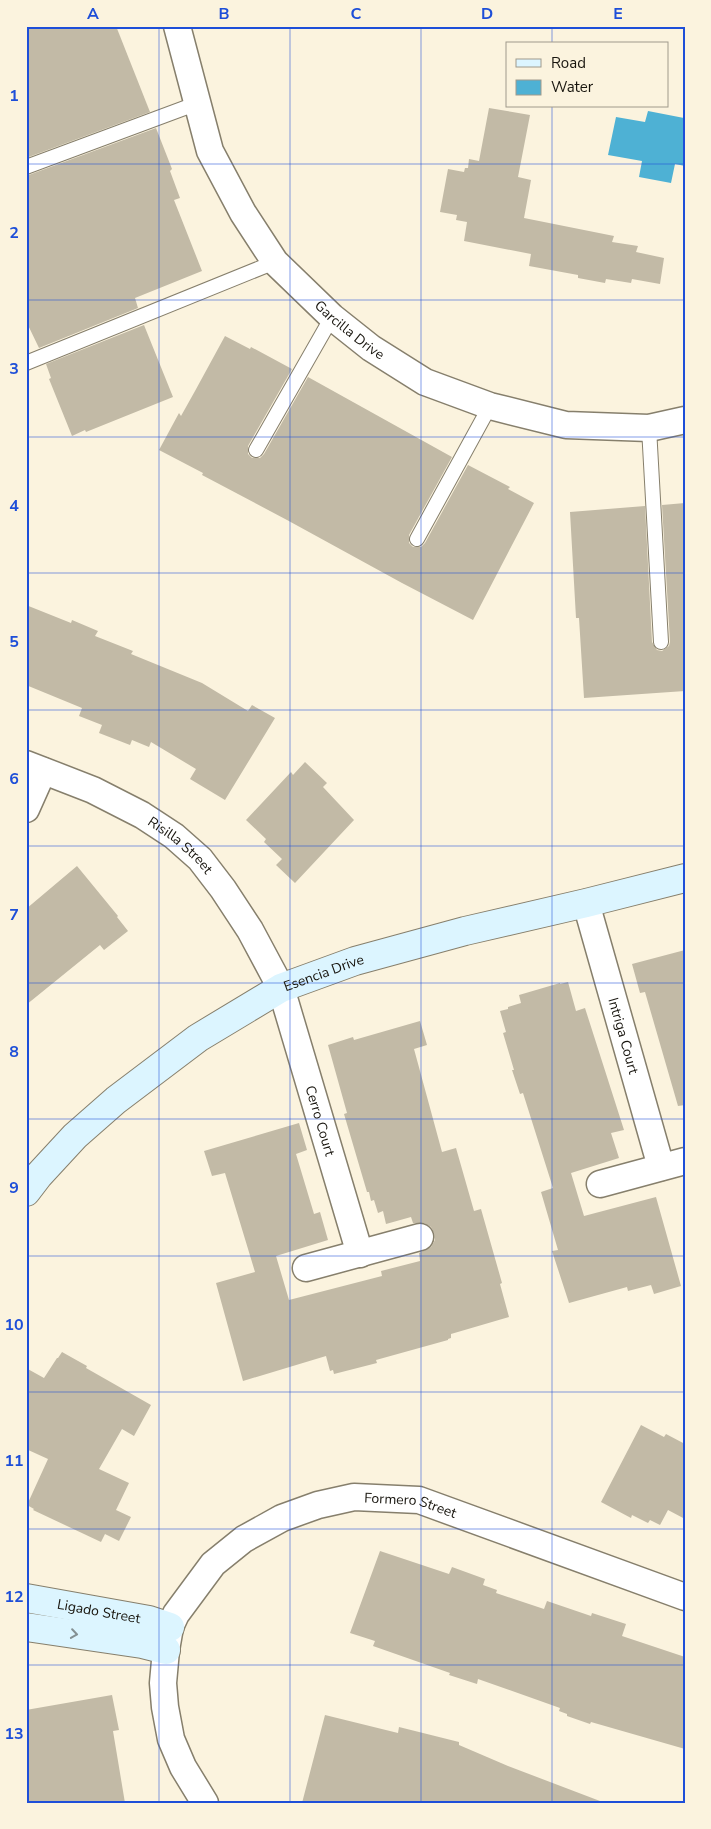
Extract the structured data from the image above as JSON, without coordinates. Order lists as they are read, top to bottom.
{
  "streets": {
    "street": [
      "Garcilla Drive",
      "Risilla Street",
      "Esencia Drive",
      "Intriga Court",
      "Cerro Court",
      "Formero Street",
      "Ligado Street"
    ]
  },
  "crossings": [
    ["Risilla Street", "Esencia Drive"],
    ["Risilla Street", "Cerro Court"],
    ["Esencia Drive", "Intriga Court"],
    ["Esencia Drive", "Cerro Court"],
    ["Formero Street", "Ligado Street"]
  ],
  "legend": ["Road", "Water"],
  "grid": {
    "columns": [
      "A",
      "B",
      "C",
      "D",
      "E"
    ],
    "rows": [
      "1",
      "2",
      "3",
      "4",
      "5",
      "6",
      "7",
      "8",
      "9",
      "10",
      "11",
      "12",
      "13"
    ]
  }
}
